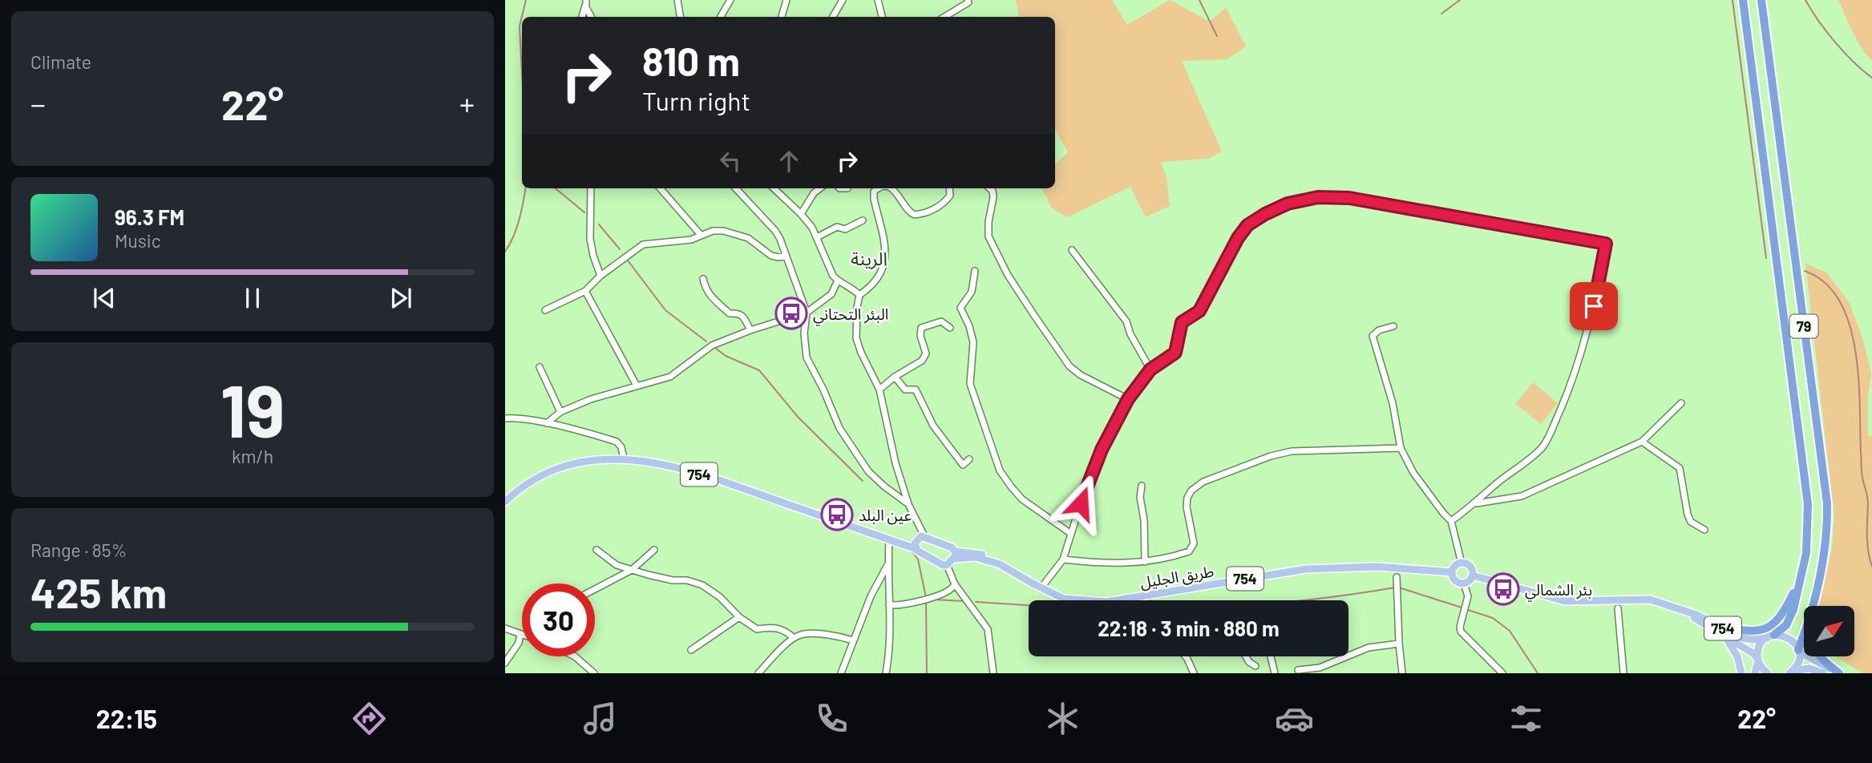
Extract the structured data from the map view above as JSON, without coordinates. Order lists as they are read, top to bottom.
{
  "streets": {
    "highway": ["79"],
    "main road": ["754", "طريق الجليل"]
  },
  "crossings": [
    ["79", "754"],
    ["754", "طريق الجليل"]
  ],
  "districts": ["الرينة"],
  "places": {
    "bus stop": ["البئر التحتاني", "عين البلد", "بئر الشمالي"]
  },
  "north": "top right",
  "page": {
    "tile": [
      "Climate",
      ["19", "km/h"],
      ["Range · 85%", "425 km"]
    ],
    "turn": ["810 m", "Turn right"],
    "heat": ["−", "22°", "+"],
    "song": ["96.3 FM", "Music"],
    "limit": "30",
    "trip": "22:18 · 3 min · 880 m",
    "tabs": ["22:15", "22°"]
  }
}
